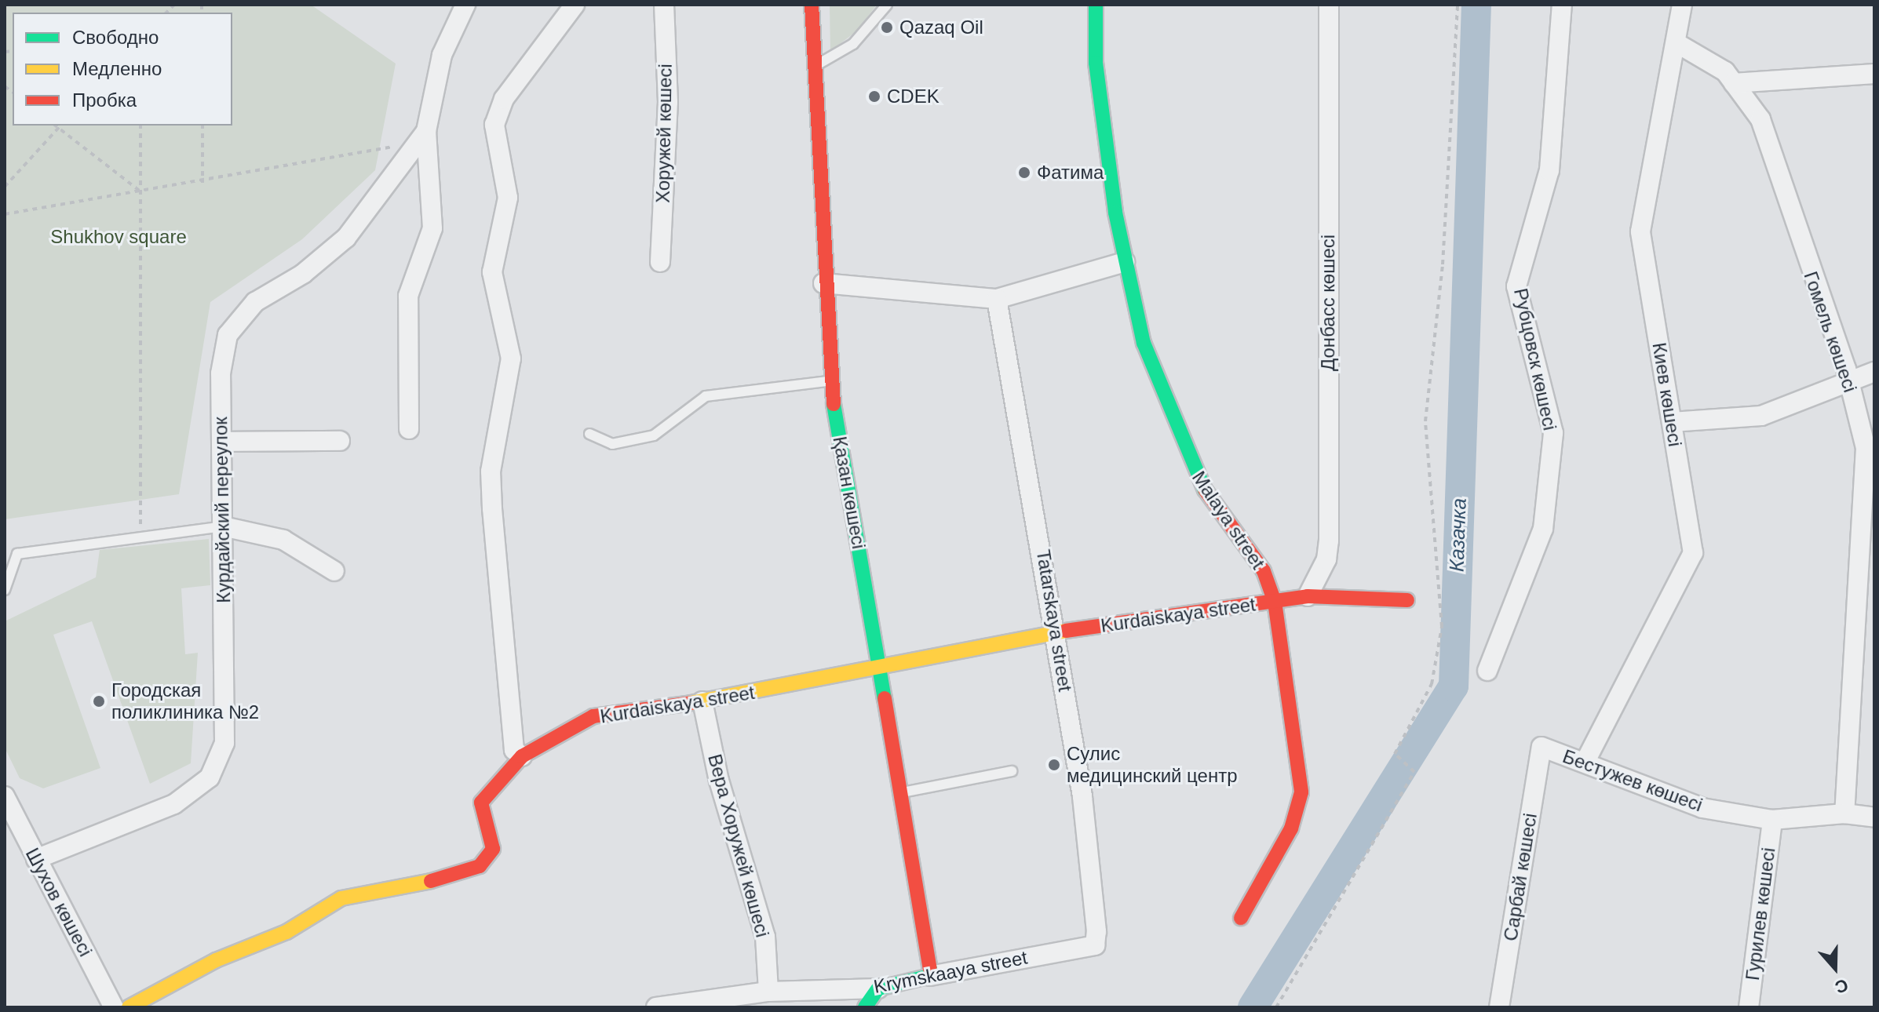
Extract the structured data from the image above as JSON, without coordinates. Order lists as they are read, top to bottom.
{
  "streets": {
    "street": [
      "Хоружей көшесі",
      "Донбасс көшесі",
      "Гомель көшесі",
      "Рубцовск көшесі",
      "Киев көшесі",
      "Қазан көшесі",
      "Курдайский переулок",
      "Malaya street",
      "Kurdaiskaya street",
      "Tatarskaya street",
      "Бестужев көшесі",
      "Вера Хоружей көшесі",
      "Сарбай көшесі",
      "Шухов көшесі",
      "Гурилев көшесі",
      "Krymskaaya street"
    ]
  },
  "crossings": [
    ["Донбасс көшесі", "Kurdaiskaya street"],
    ["Гомель көшесі", "Киев көшесі"],
    ["Гомель көшесі", "Бестужев көшесі"],
    ["Киев көшесі", "Бестужев көшесі"],
    ["Қазан көшесі", "Kurdaiskaya street"],
    ["Қазан көшесі", "Krymskaaya street"],
    ["Курдайский переулок", "Шухов көшесі"],
    ["Malaya street", "Kurdaiskaya street"],
    ["Kurdaiskaya street", "Tatarskaya street"],
    ["Kurdaiskaya street", "Вера Хоружей көшесі"],
    ["Tatarskaya street", "Krymskaaya street"],
    ["Бестужев көшесі", "Сарбай көшесі"],
    ["Бестужев көшесі", "Гурилев көшесі"],
    ["Вера Хоружей көшесі", "Krymskaaya street"]
  ],
  "water": ["Казачка"],
  "parks": ["Shukhov square"],
  "places": [
    "Qazaq Oil",
    "CDEK",
    "Фатима",
    "Городская поликлиника №2",
    "Сулис медицинский центр"
  ],
  "legend": ["Свободно", "Медленно", "Пробка"],
  "north": "bottom"
}
